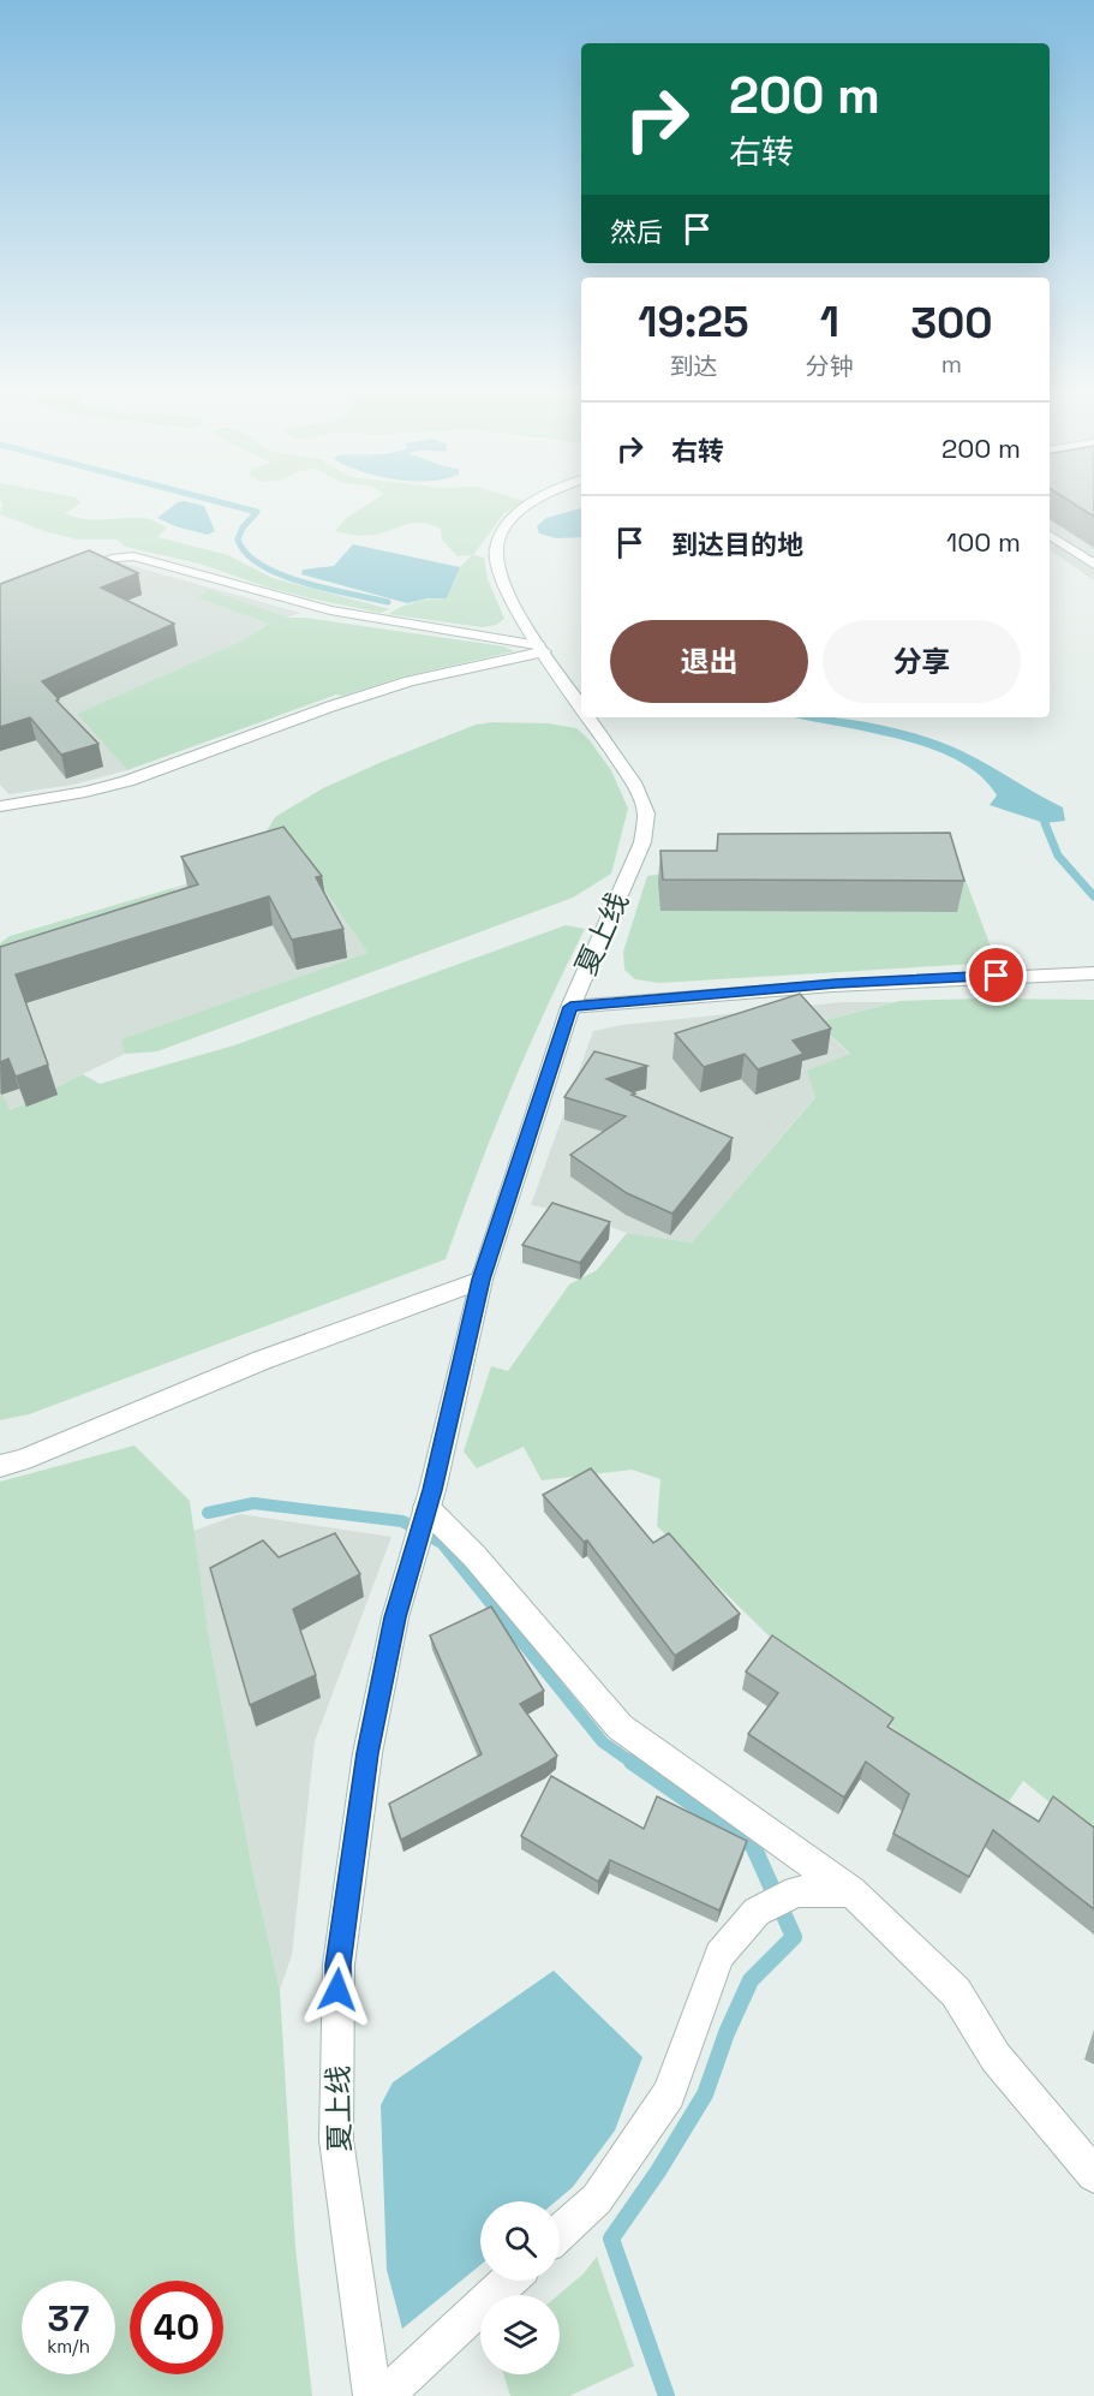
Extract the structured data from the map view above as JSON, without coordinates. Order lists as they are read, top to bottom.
{
  "streets": {
    "street": ["夏上线"]
  },
  "page": {
    "turn": ["200 m", "右转"],
    "then": "然后",
    "eta": [
      "19:25",
      "到达",
      "1",
      "分钟",
      "300",
      "m"
    ],
    "list": [
      {
        "name": "右转",
        "value": "200 m"
      },
      {
        "name": "到达目的地",
        "value": "100 m"
      }
    ],
    "buttons": ["退出", "分享"],
    "speed": "37 km/h",
    "limit": "40"
  }
}
